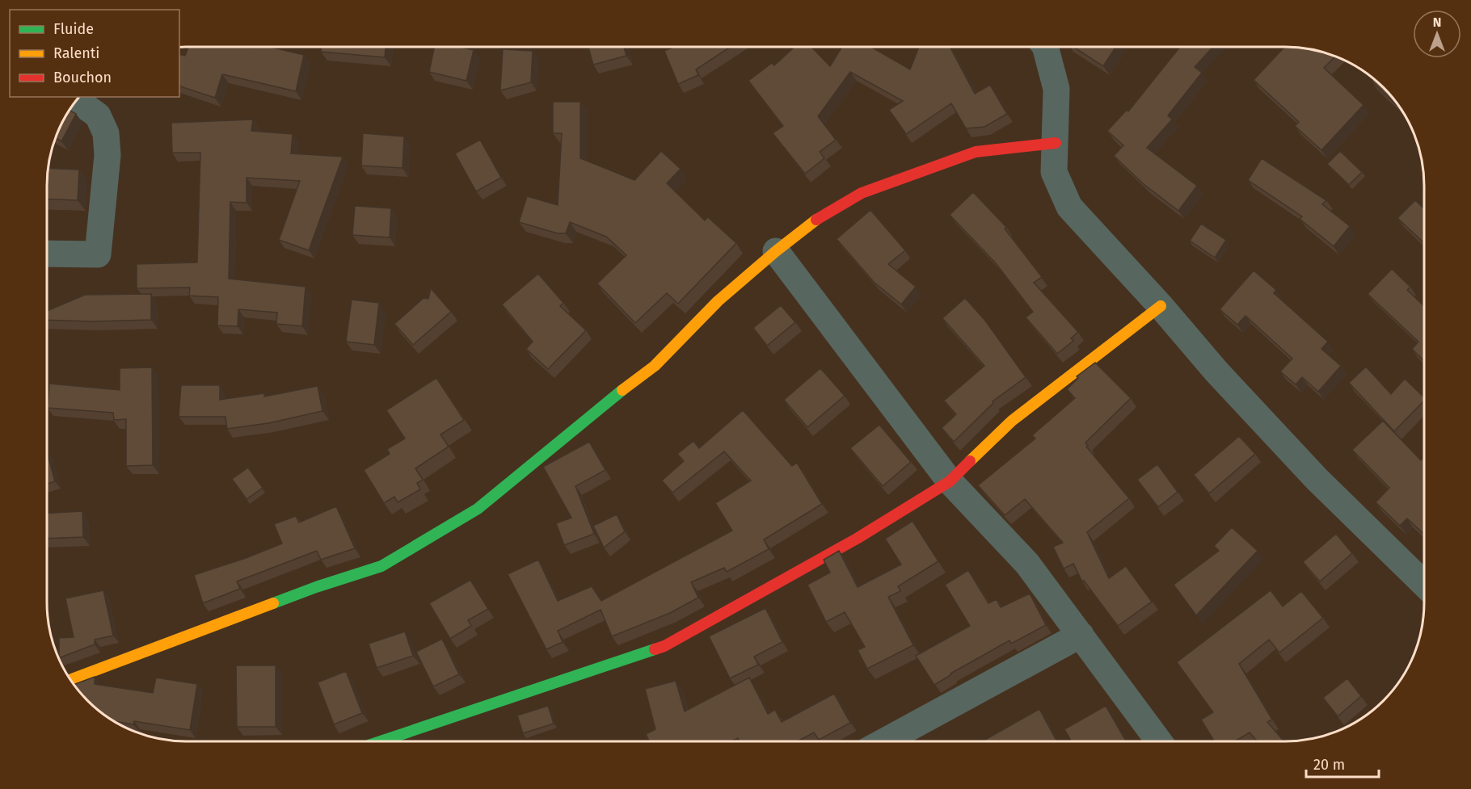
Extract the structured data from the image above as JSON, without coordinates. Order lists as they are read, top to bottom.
{
  "legend": ["Fluide", "Ralenti", "Bouchon"],
  "scale_bar": "20 m",
  "north": "top"
}
